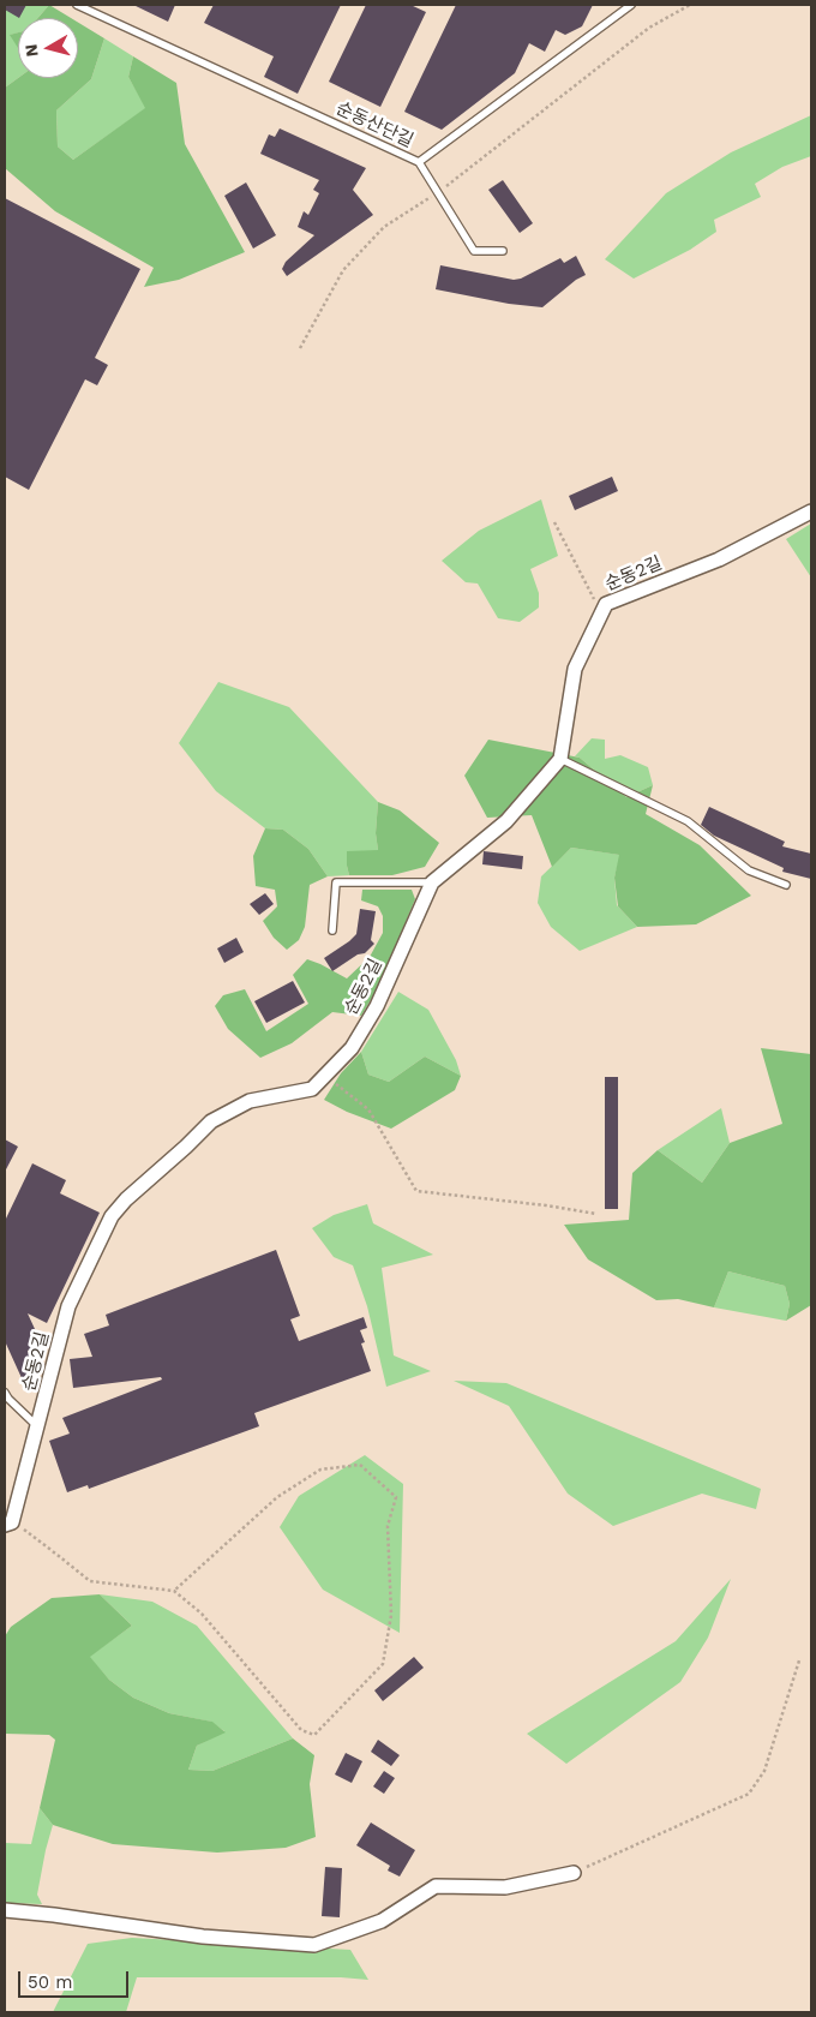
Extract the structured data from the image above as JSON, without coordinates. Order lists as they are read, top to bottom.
{
  "streets": {
    "street": ["순동2길"],
    "lane": ["순동산단길"]
  },
  "scale_bar": "50 m",
  "north": "left"
}
